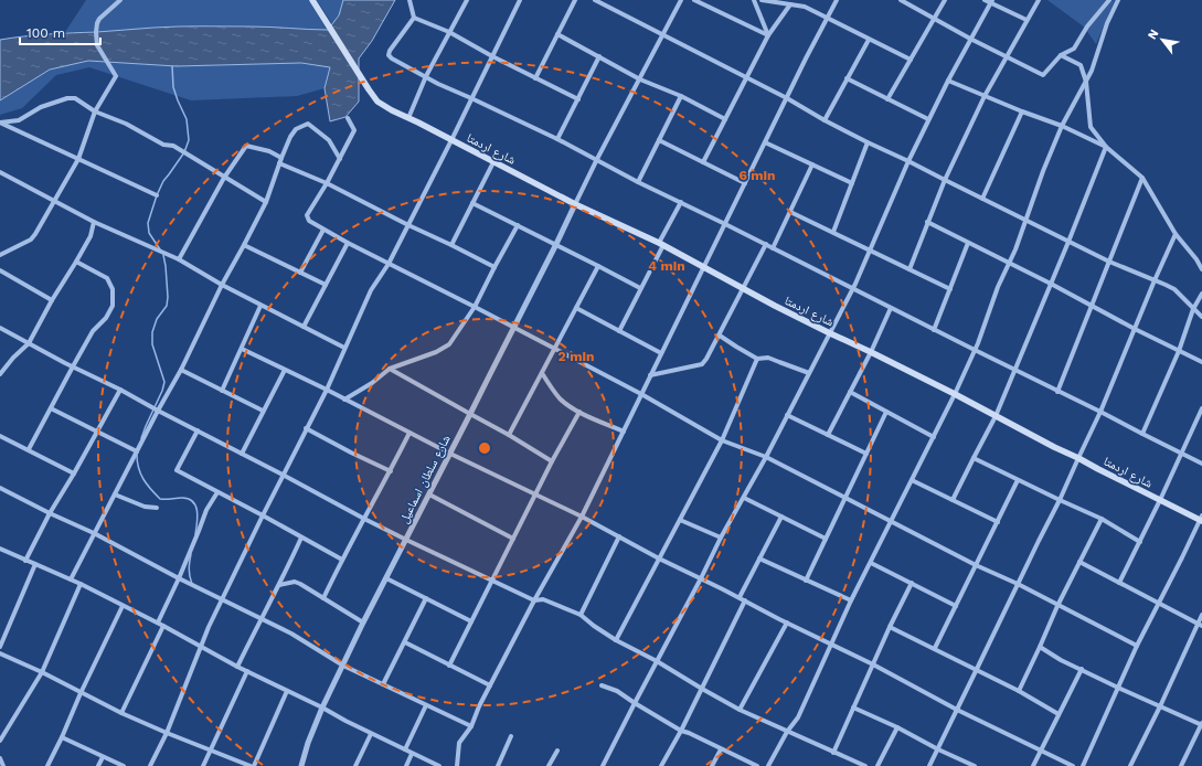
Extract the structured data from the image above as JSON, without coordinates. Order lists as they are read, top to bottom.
{
  "streets": {
    "main road": ["شارع اردمتا"],
    "street": ["شارع سلطان اسماعيل"]
  },
  "crossings": [
    ["شارع اردمتا", "شارع سلطان اسماعيل"]
  ],
  "scale_bar": "100 m",
  "north": "top left",
  "rings": ["6 min", "4 min", "2 min"]
}
